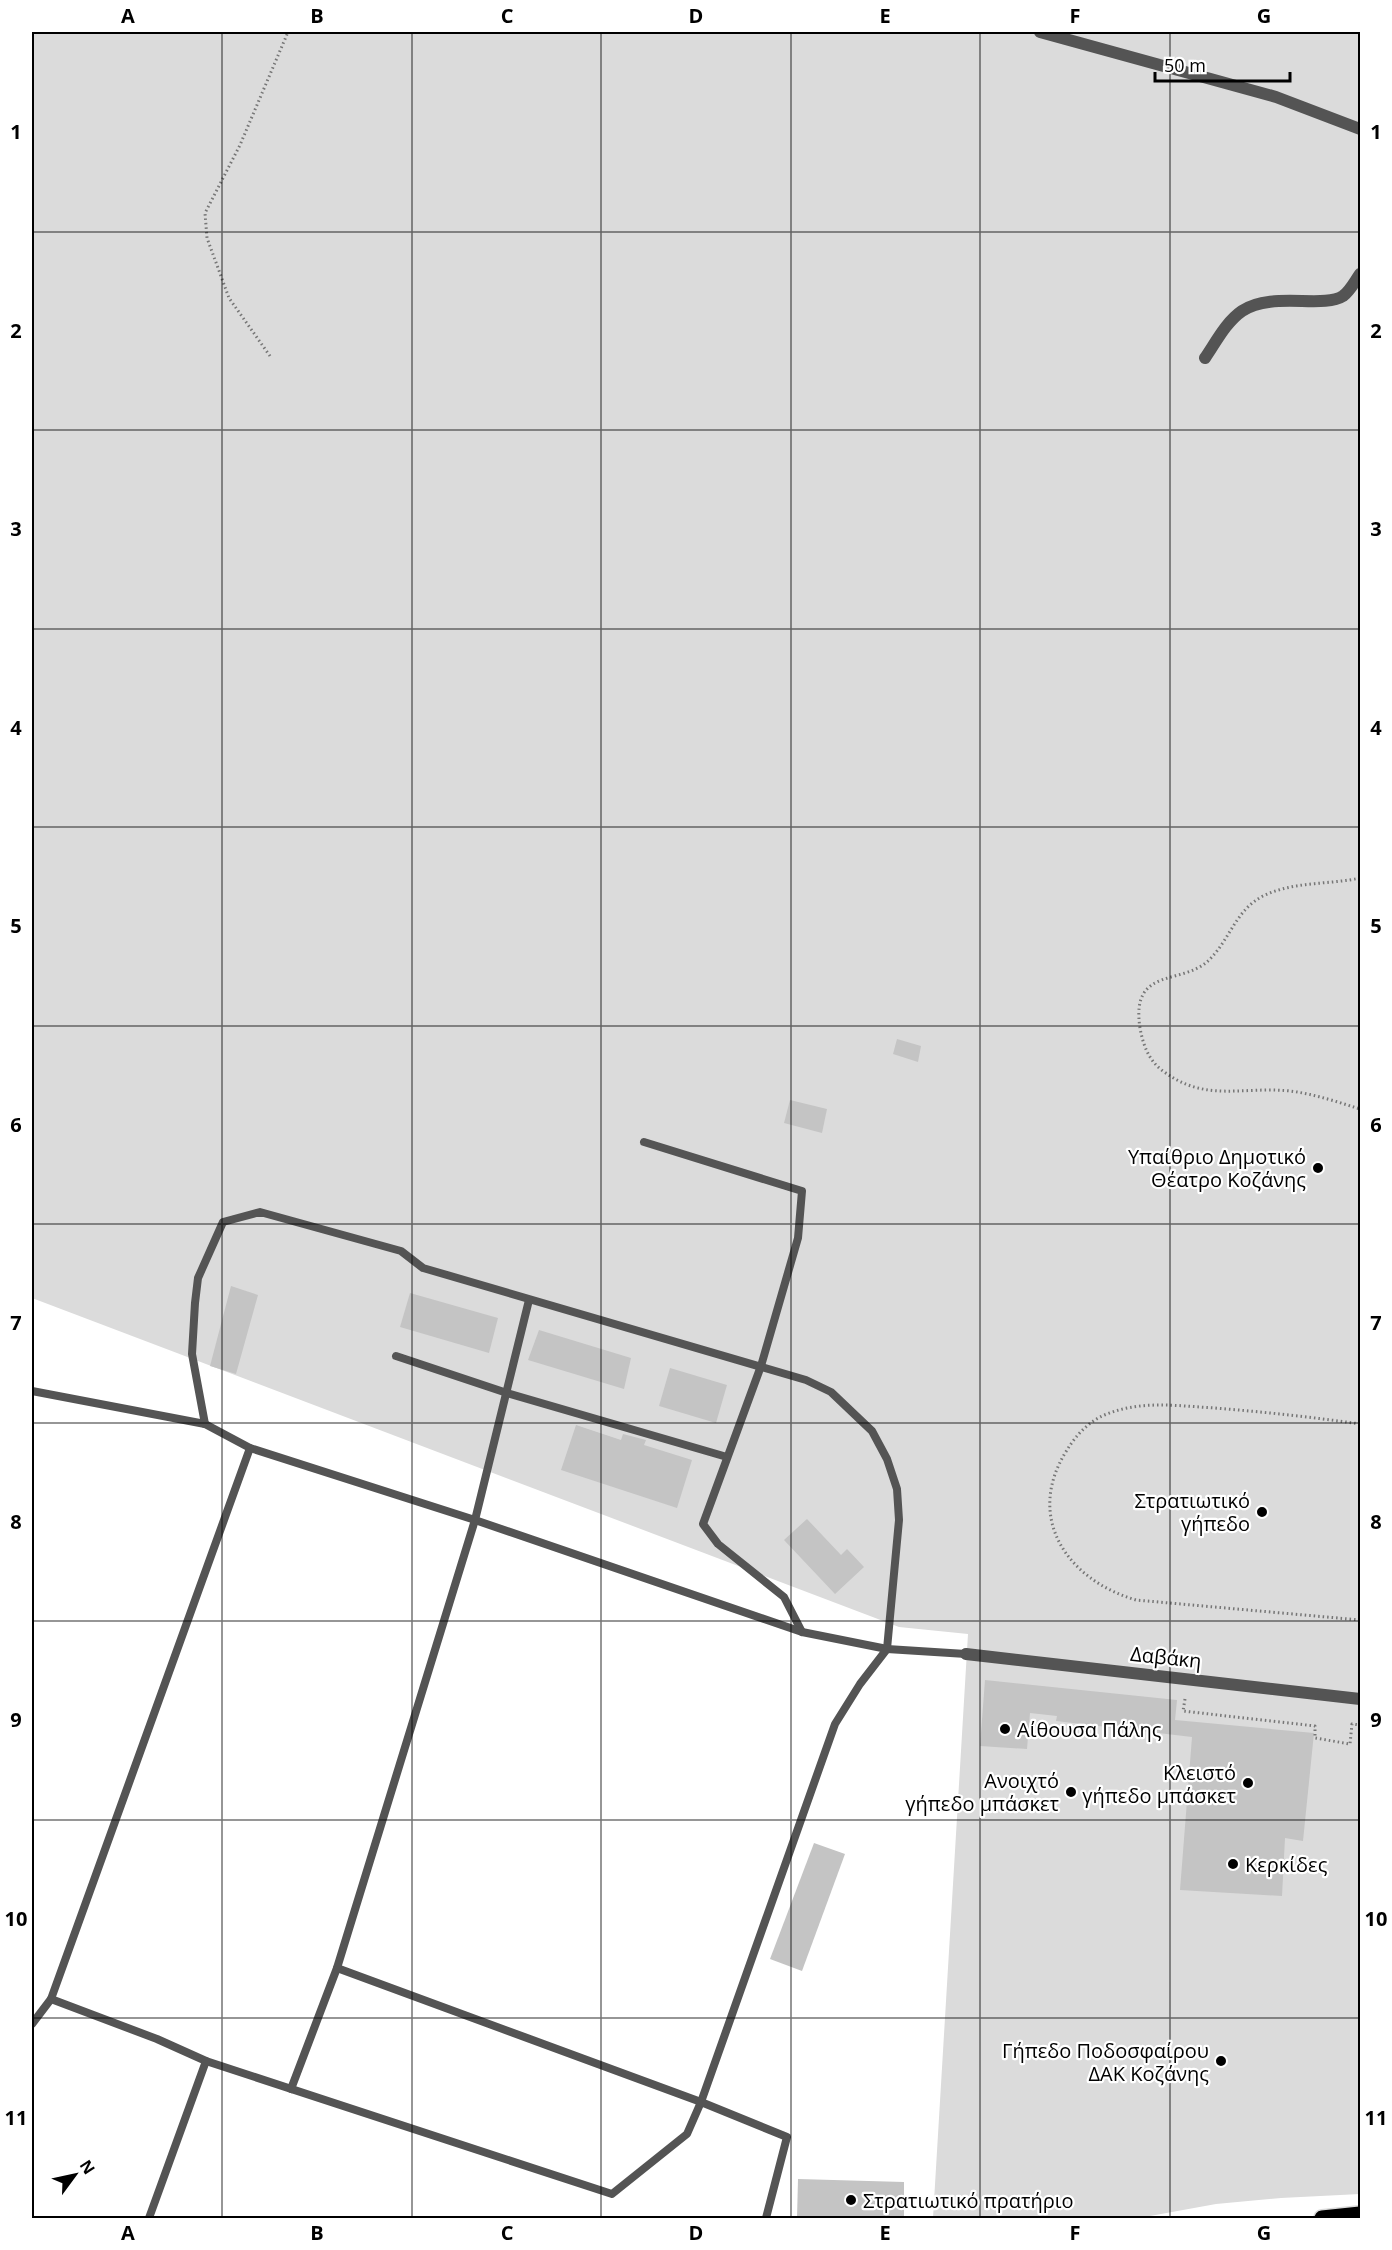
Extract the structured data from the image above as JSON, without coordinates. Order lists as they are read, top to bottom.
{
  "streets": {
    "street": ["Δαβάκη"]
  },
  "places": [
    "Υπαίθριο Δημοτικό Θέατρο Κοζάνης",
    "Στρατιωτικό γήπεδο",
    "Αίθουσα Πάλης",
    "Κλειστό γήπεδο μπάσκετ",
    "Ανοιχτό γήπεδο μπάσκετ",
    "Κερκίδες",
    "Γήπεδο Ποδοσφαίρου ΔΑΚ Κοζάνης",
    "Στρατιωτικό πρατήριο"
  ],
  "scale_bar": "50 m",
  "north": "top right",
  "grid": {
    "columns": [
      "A",
      "B",
      "C",
      "D",
      "E",
      "F",
      "G"
    ],
    "rows": [
      "1",
      "2",
      "3",
      "4",
      "5",
      "6",
      "7",
      "8",
      "9",
      "10",
      "11"
    ]
  }
}
